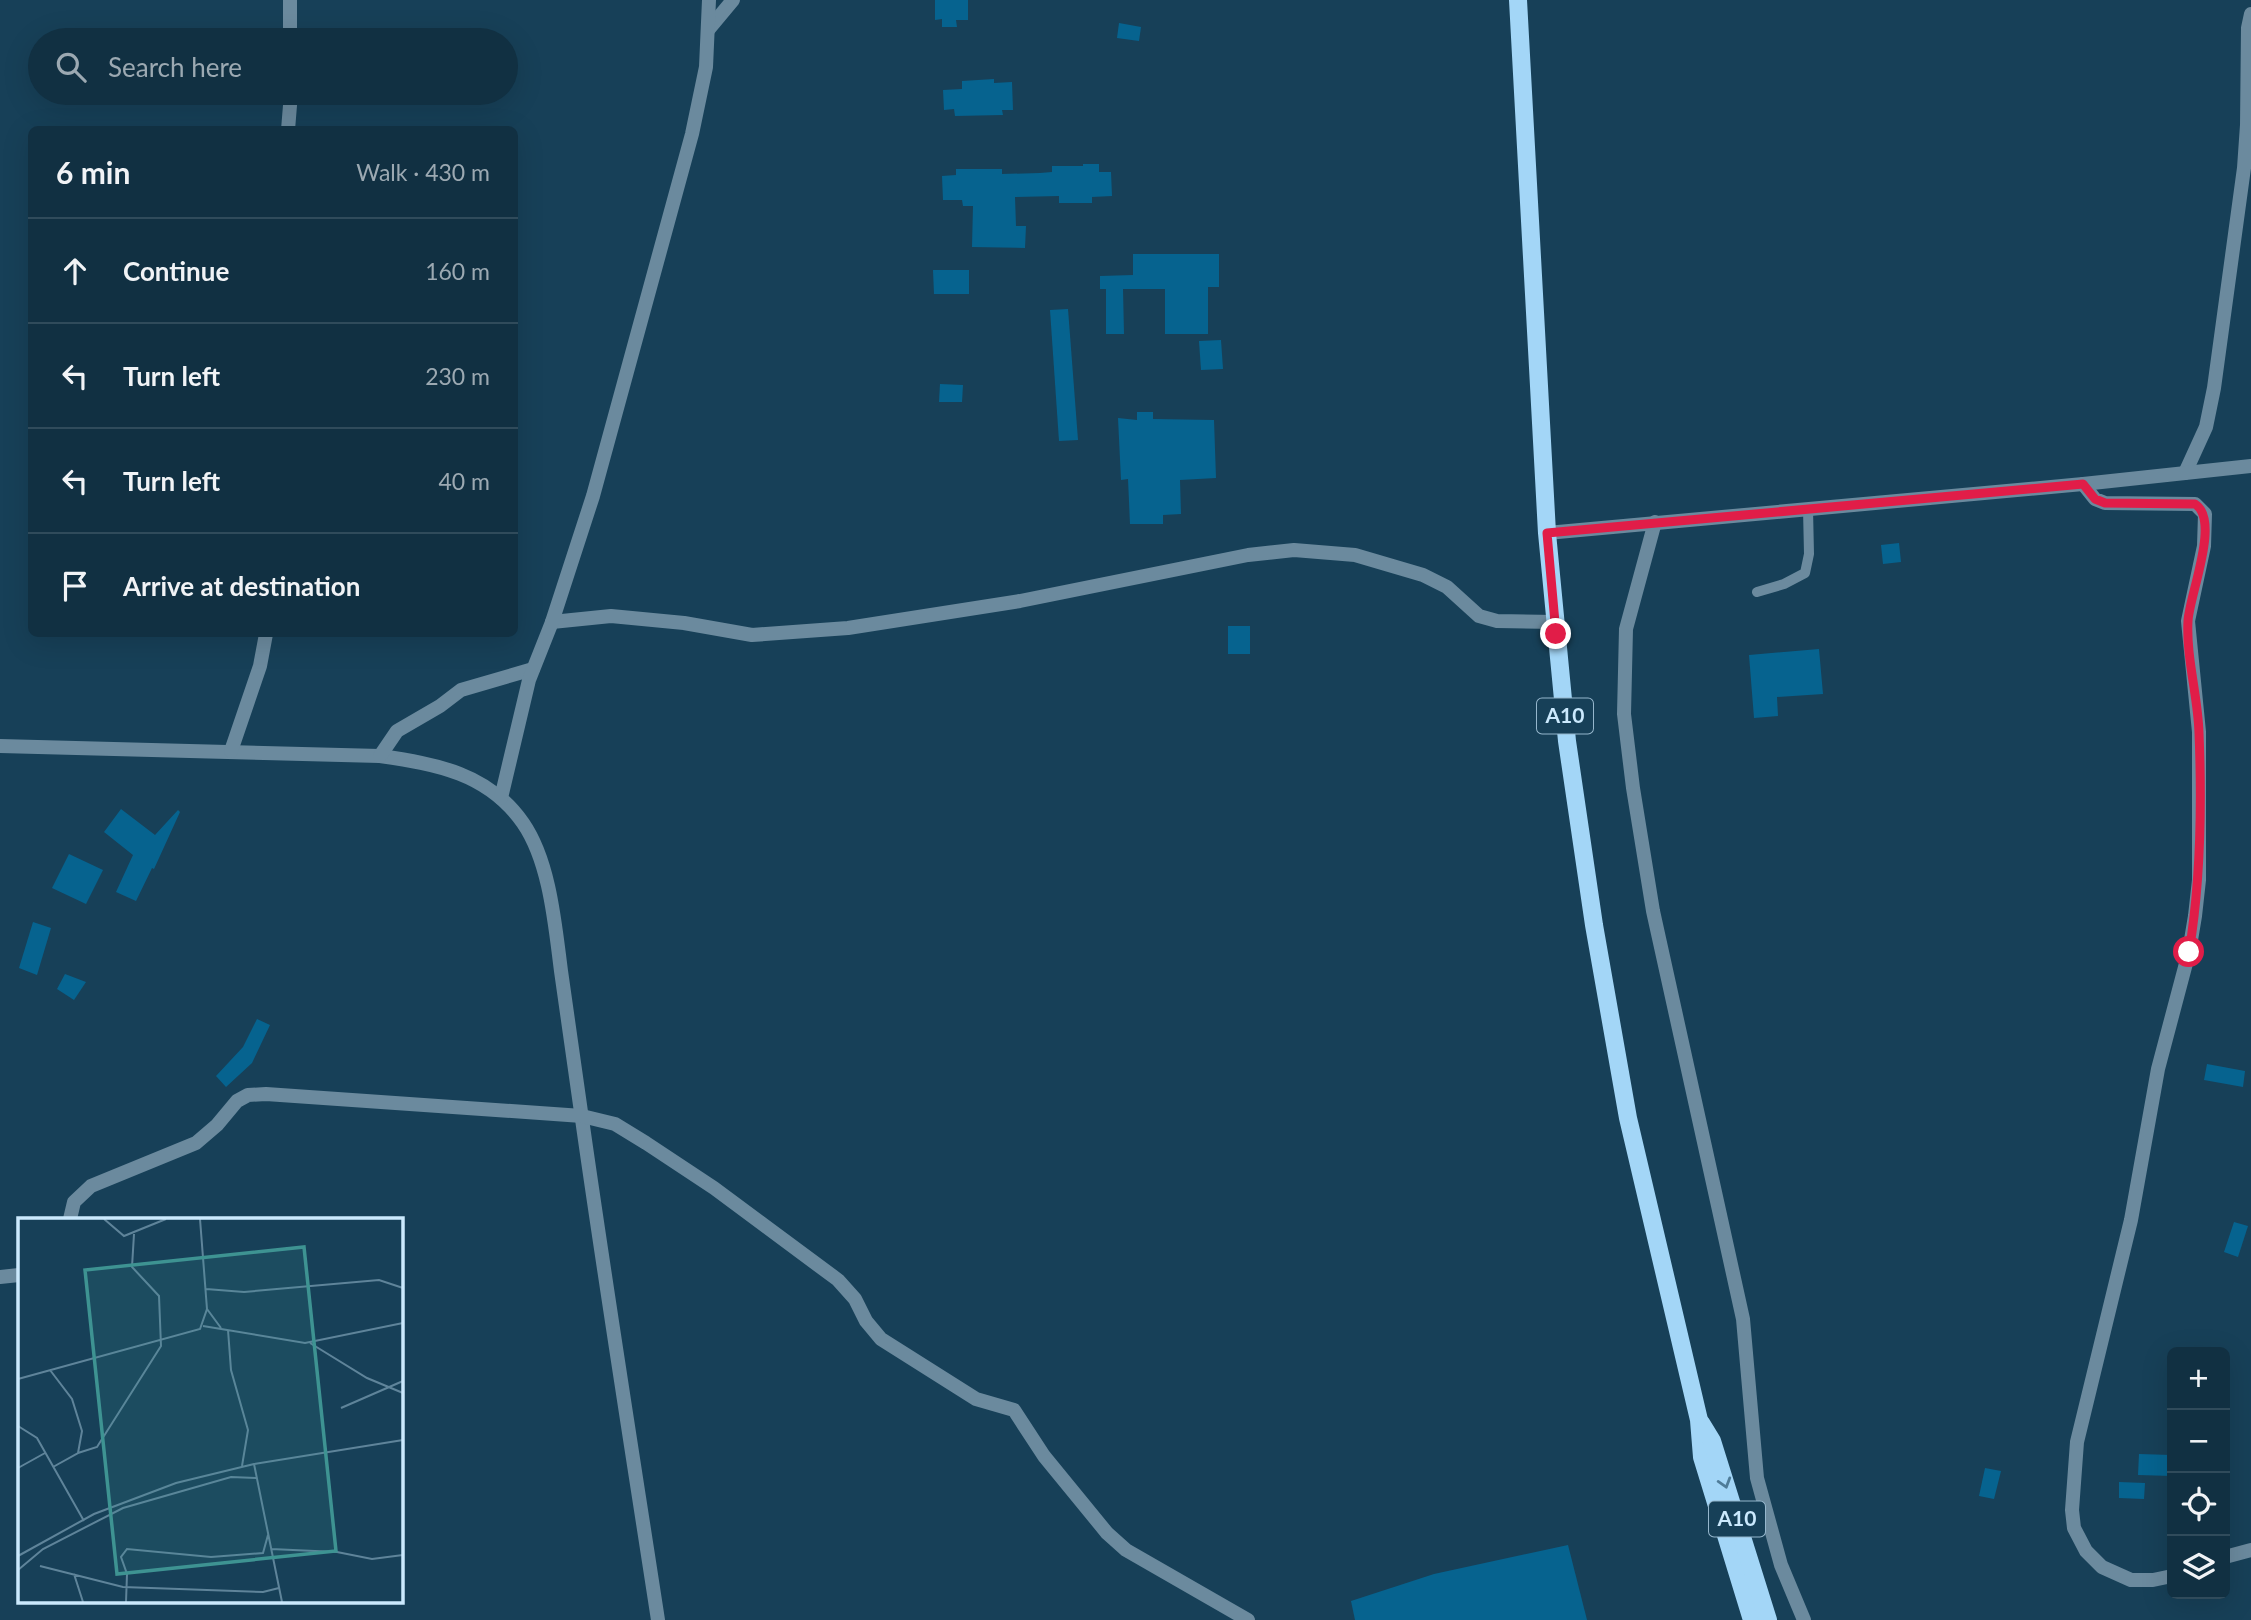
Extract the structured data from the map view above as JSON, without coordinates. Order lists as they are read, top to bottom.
{
  "streets": {
    "main road": ["A10"]
  },
  "page": {
    "search": "Search here",
    "heading": ["6 min", "Walk · 430 m"],
    "list": [
      ["Continue", "160 m"],
      ["Turn left", "230 m"],
      ["Turn left", "40 m"],
      "Arrive at destination"
    ],
    "map_buttons": ["+", "−"]
  }
}
